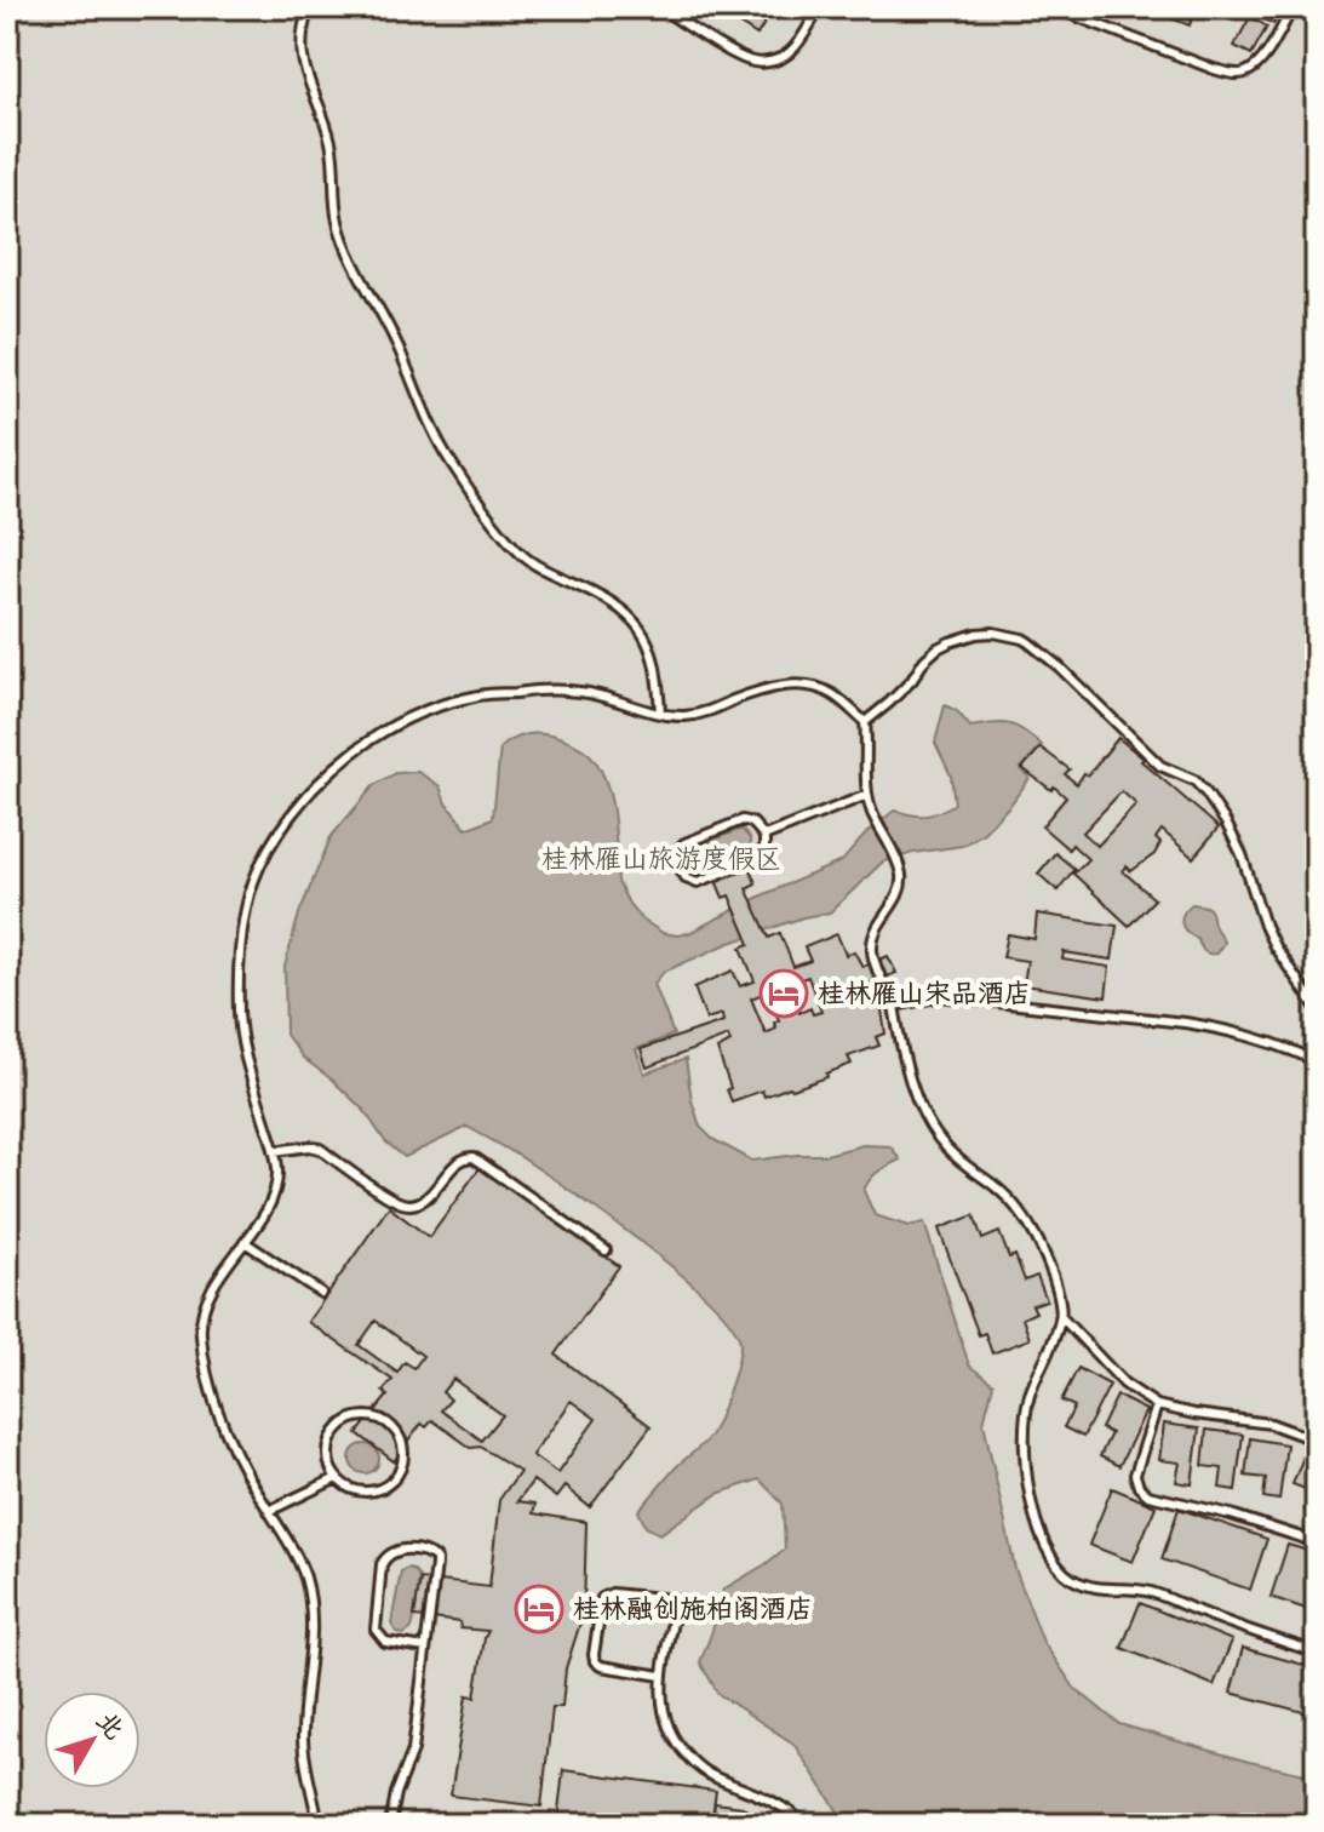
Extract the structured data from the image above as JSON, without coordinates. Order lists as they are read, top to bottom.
{
  "parks": ["桂林雁山旅游度假区"],
  "places": {
    "hotel": ["桂林雁山宋品酒店", "桂林融创施柏阁酒店"]
  },
  "north": "top right"
}
